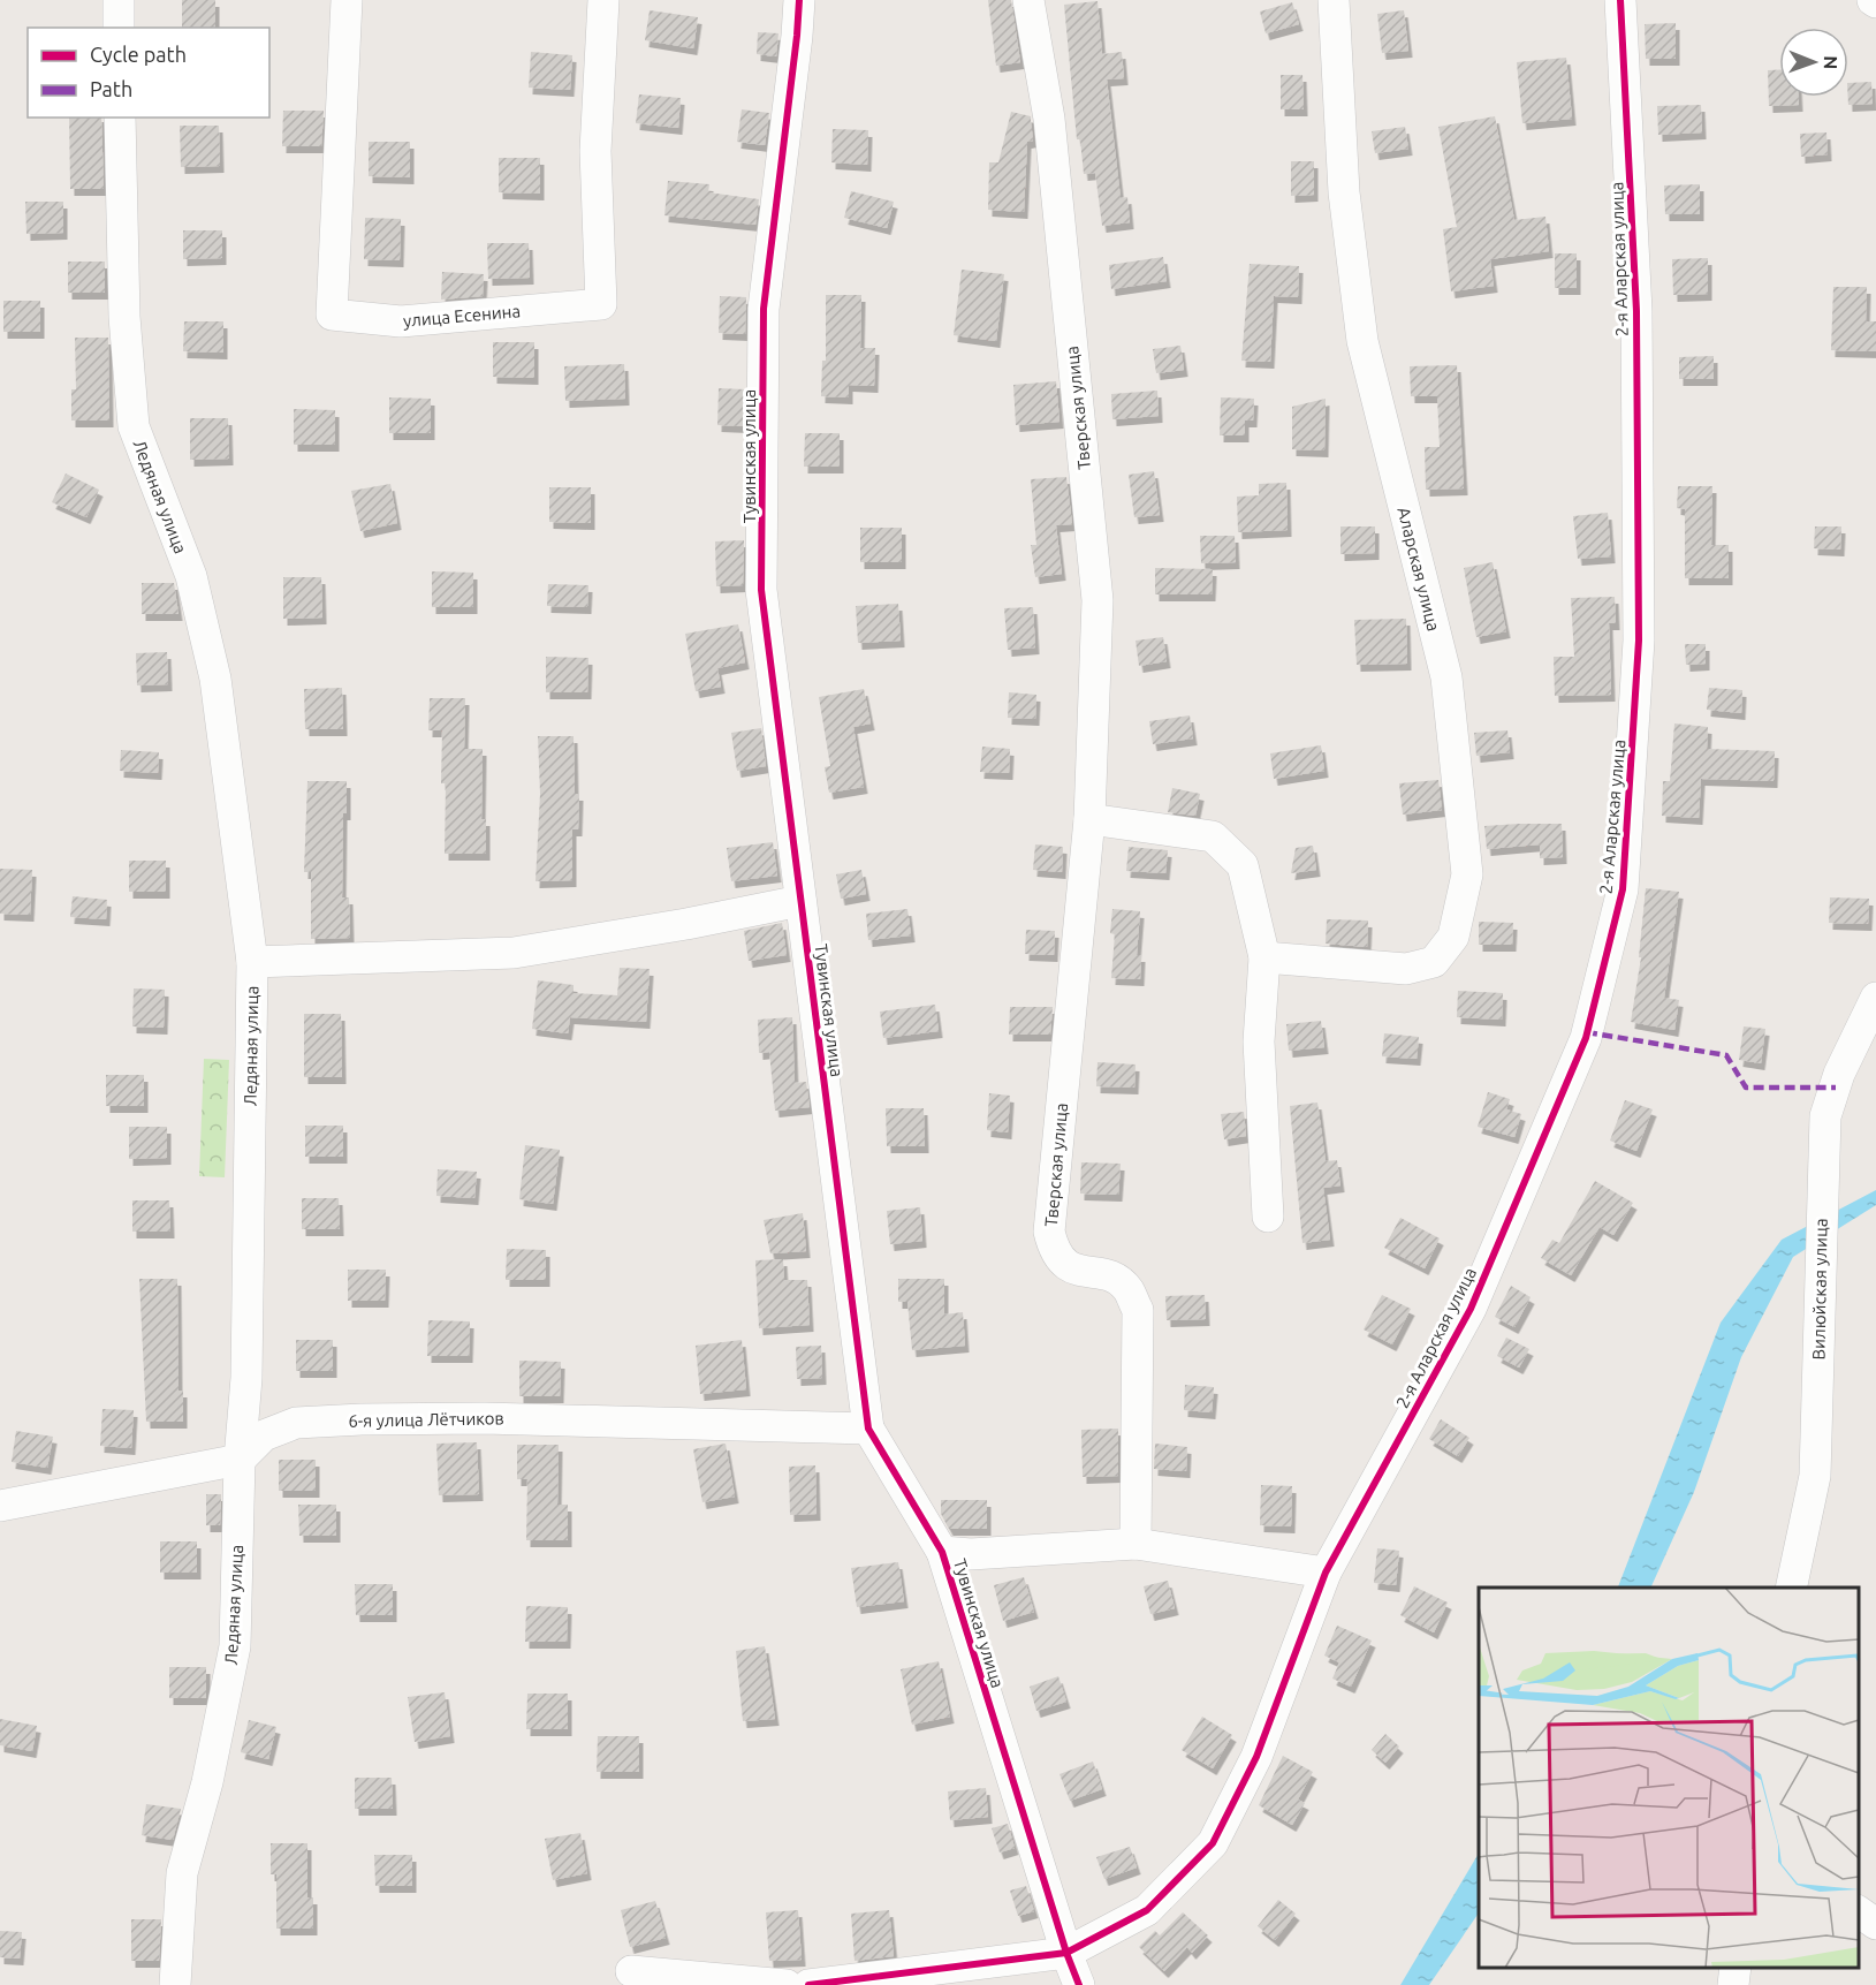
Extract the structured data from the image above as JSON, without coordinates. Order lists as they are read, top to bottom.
{
  "streets": {
    "street": [
      "2-я Аларская улица",
      "улица Есенина",
      "Тверская улица",
      "Тувинская улица",
      "Ледяная улица",
      "Аларская улица",
      "Вилюйская улица",
      "6-я улица Лётчиков"
    ]
  },
  "crossings": [
    ["2-я Аларская улица", "Тувинская улица"],
    ["Тувинская улица", "6-я улица Лётчиков"],
    ["Ледяная улица", "6-я улица Лётчиков"]
  ],
  "legend": ["Cycle path", "Path"],
  "north": "right"
}
